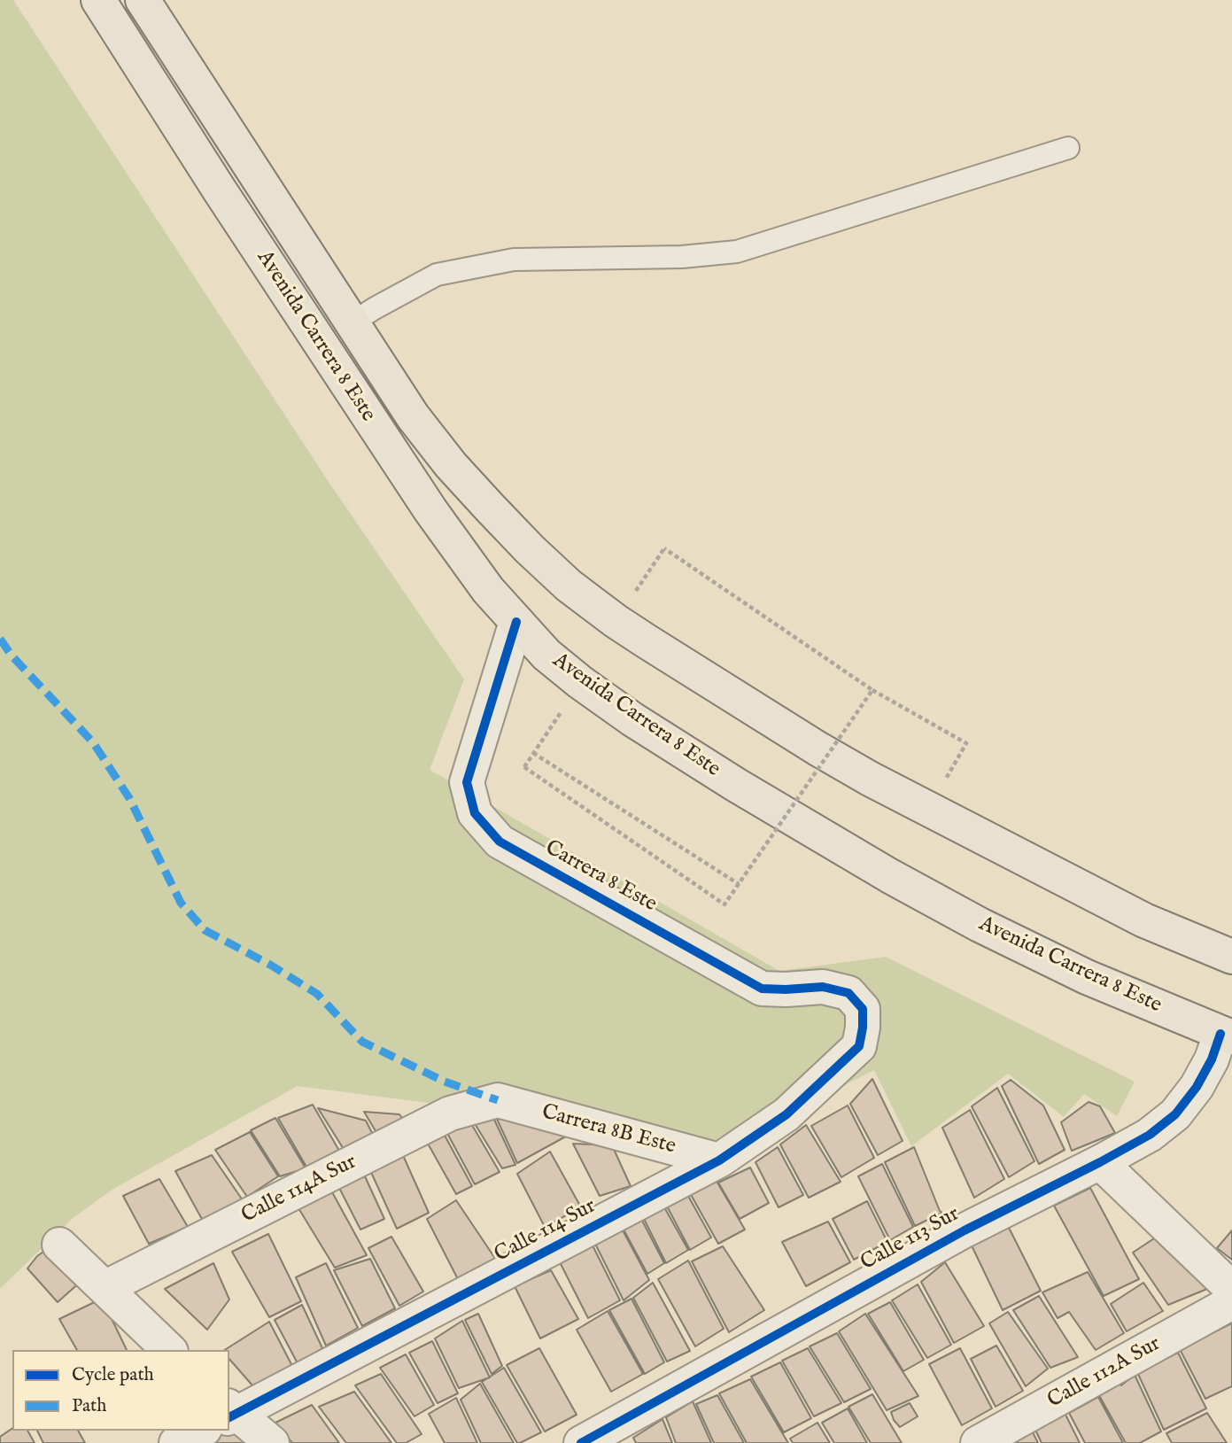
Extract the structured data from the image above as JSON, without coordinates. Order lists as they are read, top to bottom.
{
  "streets": {
    "highway": ["Avenida Carrera 8 Este"],
    "street": [
      "Carrera 8 Este",
      "Carrera 8B Este",
      "Calle 114A Sur",
      "Calle 114 Sur",
      "Calle 113 Sur",
      "Calle 112A Sur"
    ]
  },
  "crossings": [
    ["Avenida Carrera 8 Este", "Carrera 8 Este"],
    ["Avenida Carrera 8 Este", "Calle 113 Sur"],
    ["Carrera 8 Este", "Calle 114 Sur"],
    ["Carrera 8B Este", "Calle 114A Sur"],
    ["Carrera 8B Este", "Calle 114 Sur"]
  ],
  "legend": ["Cycle path", "Path"]
}
